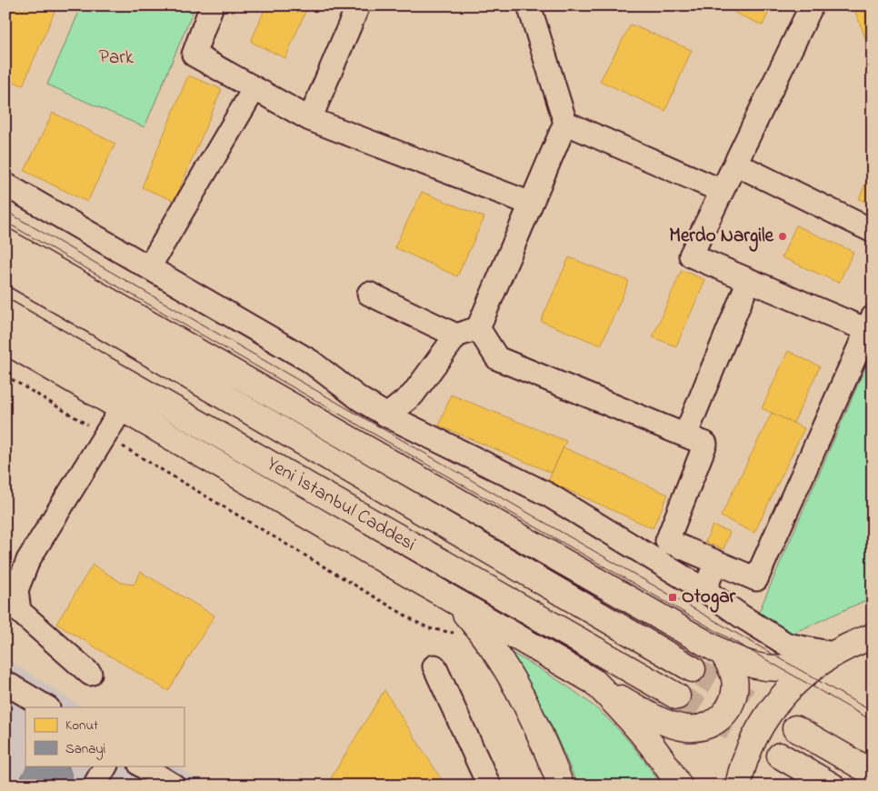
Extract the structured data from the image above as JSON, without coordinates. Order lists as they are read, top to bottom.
{
  "streets": {
    "highway": ["Yeni İstanbul Caddesi"]
  },
  "parks": ["Park"],
  "places": {
    "other": ["Merdo Nargile"],
    "transit": ["Otogar"]
  },
  "legend": ["Konut", "Sanayi"]
}
